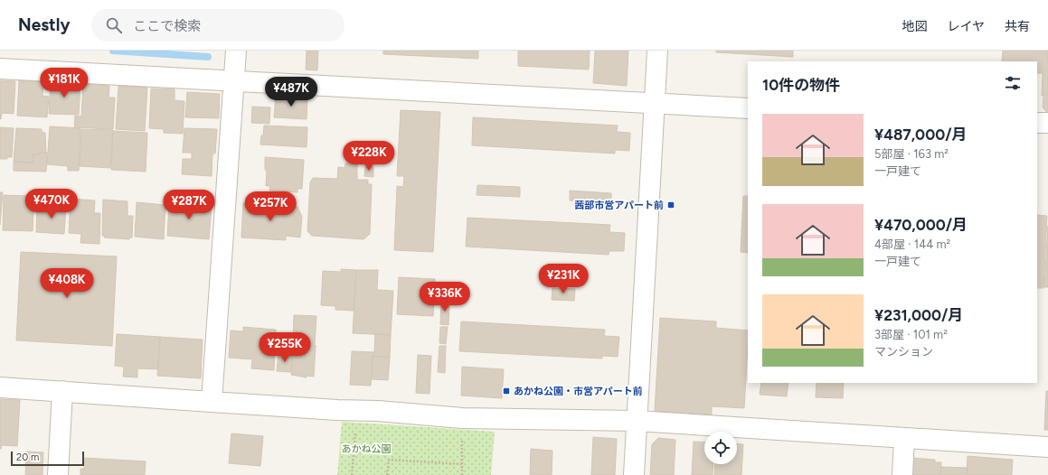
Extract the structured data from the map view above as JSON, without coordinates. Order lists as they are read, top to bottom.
{
  "parks": ["あかね公園"],
  "places": {
    "transit": ["茜部市営アパート前", "あかね公園・市営アパート前"]
  },
  "scale_bar": "20 m",
  "page": {
    "header": "Nestly",
    "search": "ここで検索",
    "nav": ["地図", "レイヤ", "共有"],
    "heading": "10件の物件",
    "price": [
      "¥181K",
      "¥487K",
      "¥228K",
      "¥470K",
      "¥287K",
      "¥257K",
      "¥231K",
      "¥408K",
      "¥336K",
      "¥255K"
    ],
    "list": [
      {
        "name": "¥487,000/月",
        "note": "5部屋 · 163 m² · 一戸建て"
      },
      {
        "name": "¥470,000/月",
        "note": "4部屋 · 144 m² · 一戸建て"
      },
      {
        "name": "¥231,000/月",
        "note": "3部屋 · 101 m² · マンション"
      }
    ],
    "scale": "20 m"
  }
}
